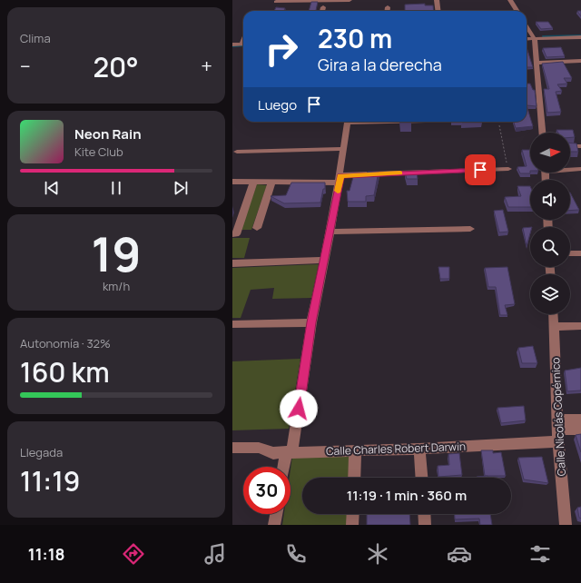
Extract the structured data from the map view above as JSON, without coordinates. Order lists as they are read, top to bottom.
{
  "streets": {
    "street": ["Calle Nicolás Copérnico", "Calle Charles Robert Darwin"]
  },
  "crossings": [
    ["Calle Nicolás Copérnico", "Calle Charles Robert Darwin"]
  ],
  "north": "right",
  "page": {
    "tile": [
      "Clima",
      ["19", "km/h"],
      ["Autonomía · 32%", "160 km"],
      ["Llegada", "11:19"]
    ],
    "turn": ["230 m", "Gira a la derecha"],
    "heat": ["−", "20°", "+"],
    "then": "Luego",
    "song": ["Neon Rain", "Kite Club"],
    "limit": "30",
    "trip": "11:19 · 1 min · 360 m",
    "tabs": "11:18"
  }
}
